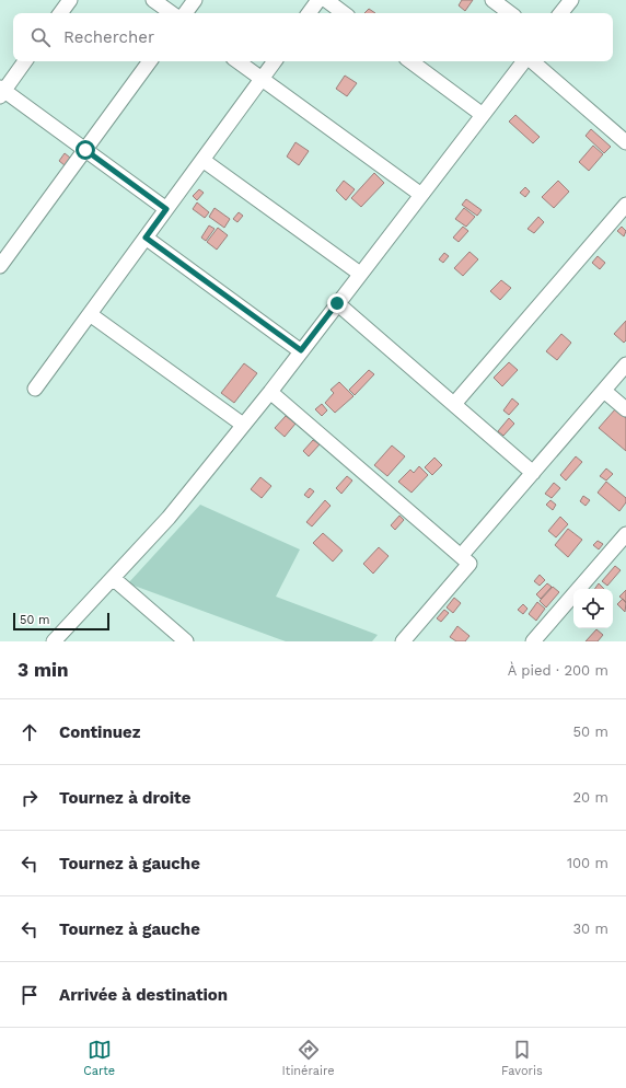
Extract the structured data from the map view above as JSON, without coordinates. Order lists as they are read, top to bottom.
{
  "scale_bar": "50 m",
  "page": {
    "search": "Rechercher",
    "scale": "50 m",
    "heading": ["3 min", "À pied · 200 m"],
    "list": [
      ["Continuez", "50 m"],
      ["Tournez à droite", "20 m"],
      ["Tournez à gauche", "100 m"],
      ["Tournez à gauche", "30 m"],
      "Arrivée à destination"
    ],
    "nav": ["Carte", "Itinéraire", "Favoris"]
  }
}
